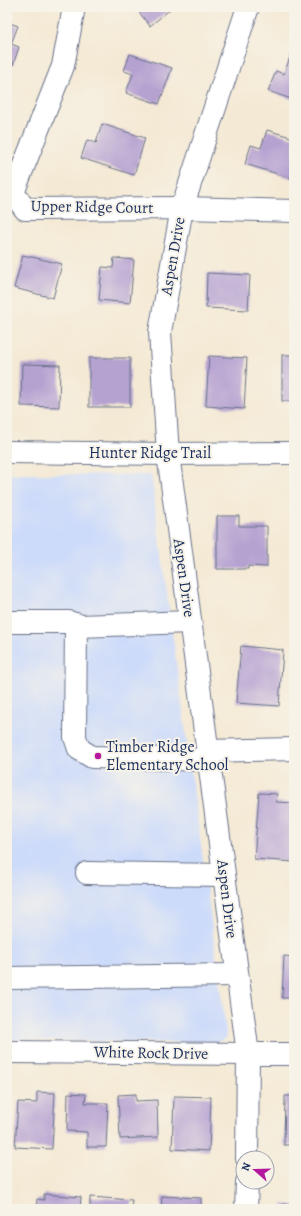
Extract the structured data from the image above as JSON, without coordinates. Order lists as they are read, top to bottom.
{
  "streets": {
    "street": [
      "Upper Ridge Court",
      "Aspen Drive",
      "Hunter Ridge Trail",
      "White Rock Drive"
    ]
  },
  "crossings": [
    ["Upper Ridge Court", "Aspen Drive"],
    ["Aspen Drive", "Hunter Ridge Trail"],
    ["Aspen Drive", "White Rock Drive"]
  ],
  "places": ["Timber Ridge Elementary School"],
  "north": "left"
}
